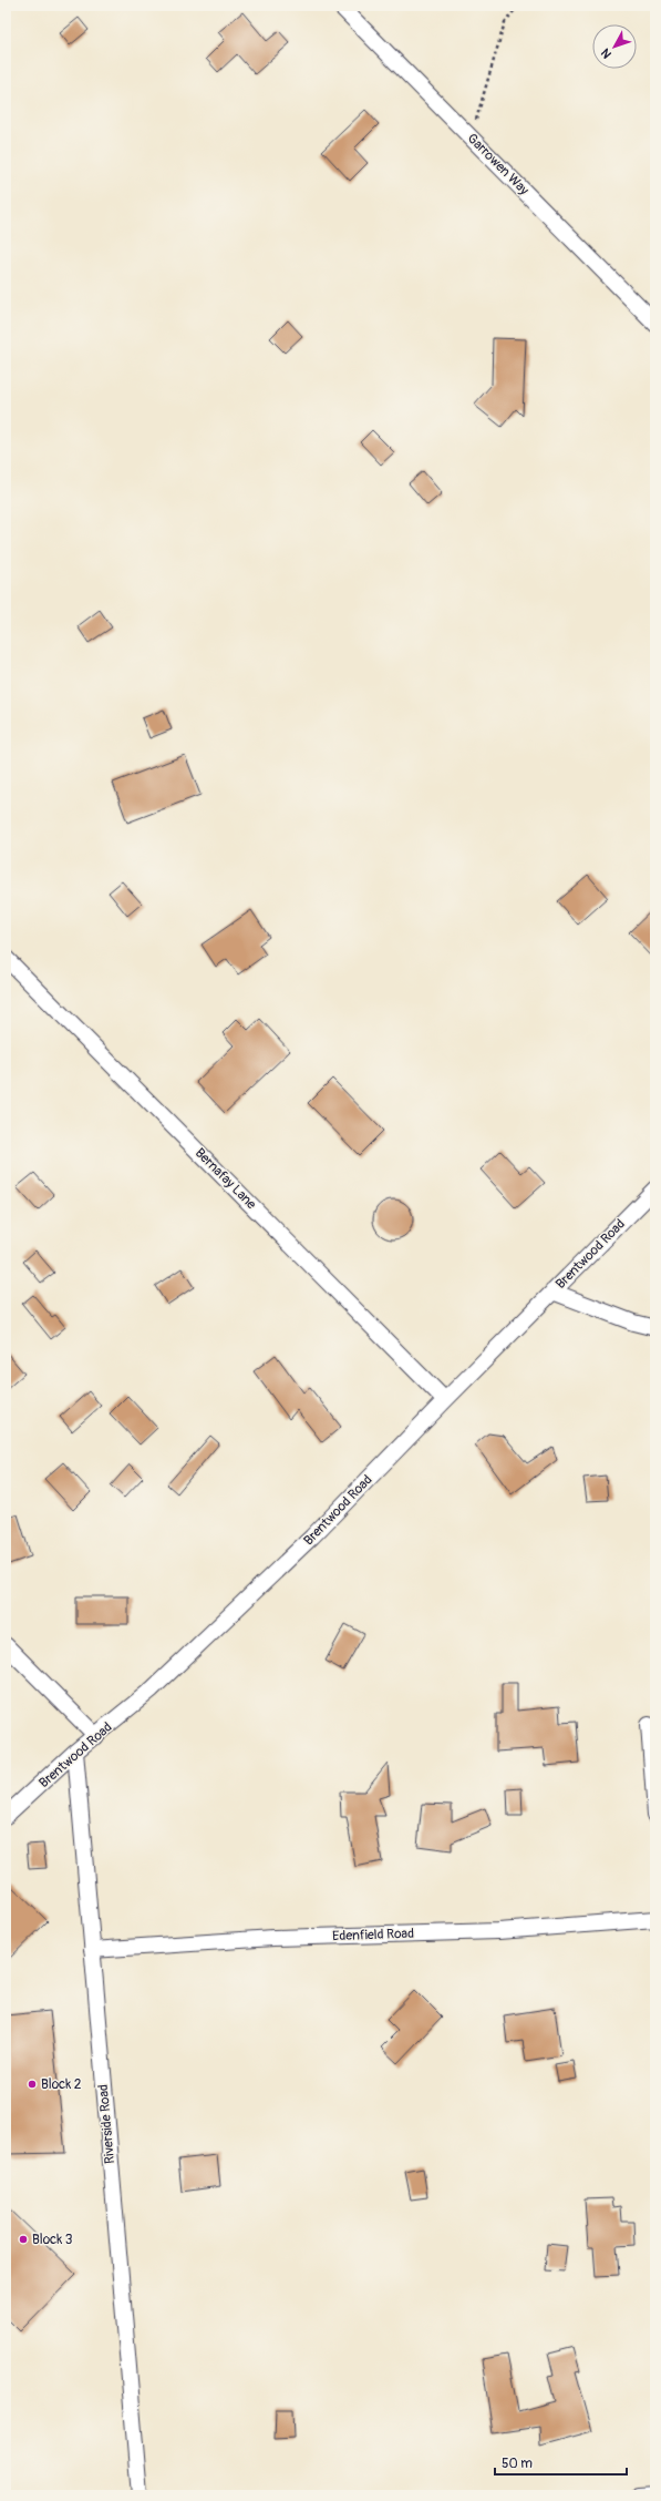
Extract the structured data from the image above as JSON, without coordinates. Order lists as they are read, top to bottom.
{
  "streets": {
    "street": [
      "Garrowen Way",
      "Bernafay Lane",
      "Brentwood Road",
      "Edenfield Road",
      "Riverside Road"
    ]
  },
  "crossings": [
    ["Bernafay Lane", "Brentwood Road"],
    ["Brentwood Road", "Riverside Road"],
    ["Edenfield Road", "Riverside Road"]
  ],
  "places": ["Block 2", "Block 3"],
  "scale_bar": "50 m",
  "north": "bottom left"
}
